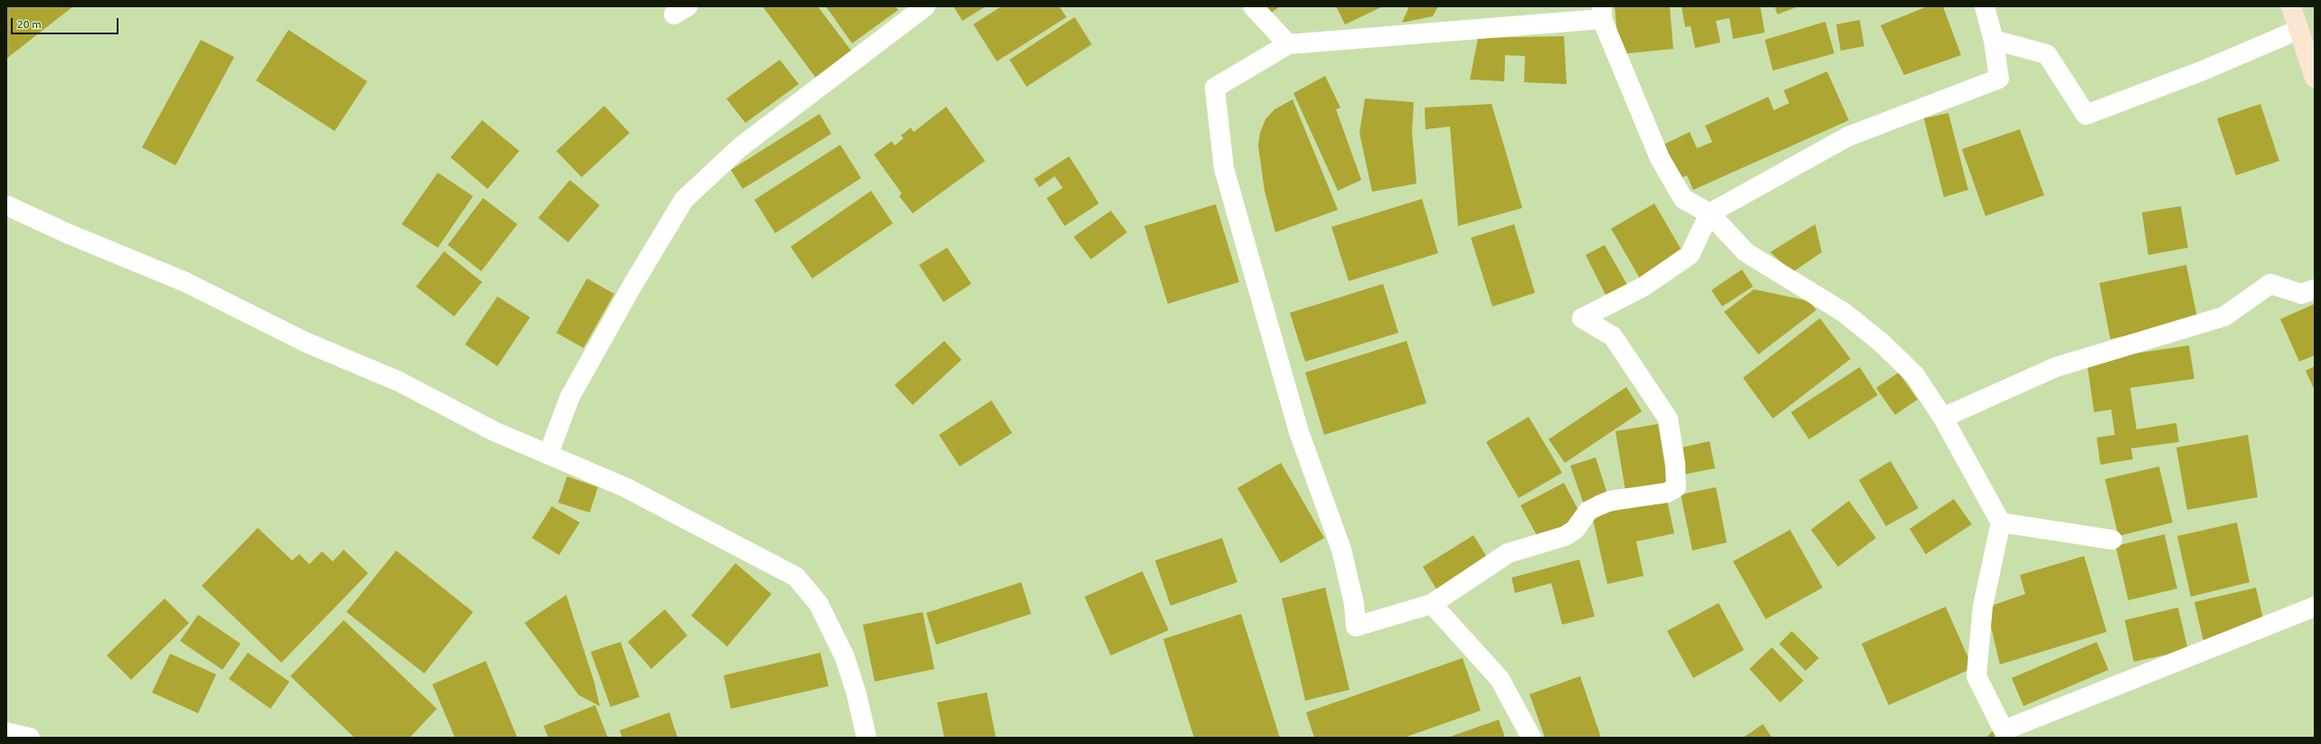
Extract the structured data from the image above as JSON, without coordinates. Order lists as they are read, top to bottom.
{
  "scale_bar": "20 m"
}
